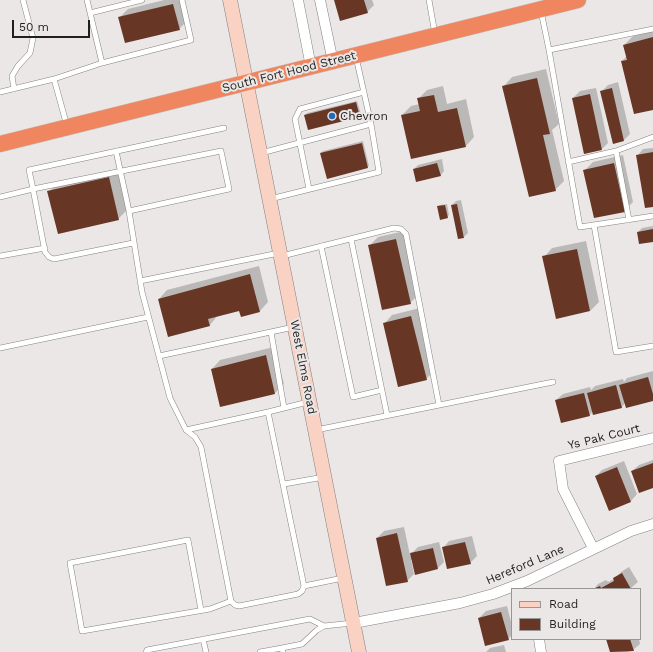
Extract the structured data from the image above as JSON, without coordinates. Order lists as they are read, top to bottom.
{
  "streets": {
    "highway": ["South Fort Hood Street"],
    "main road": ["West Elms Road"],
    "street": ["Ys Pak Court", "Hereford Lane"]
  },
  "crossings": [
    ["South Fort Hood Street", "West Elms Road"],
    ["West Elms Road", "Hereford Lane"],
    ["Ys Pak Court", "Hereford Lane"]
  ],
  "places": ["Chevron"],
  "legend": ["Road", "Building"],
  "scale_bar": "50 m"
}
